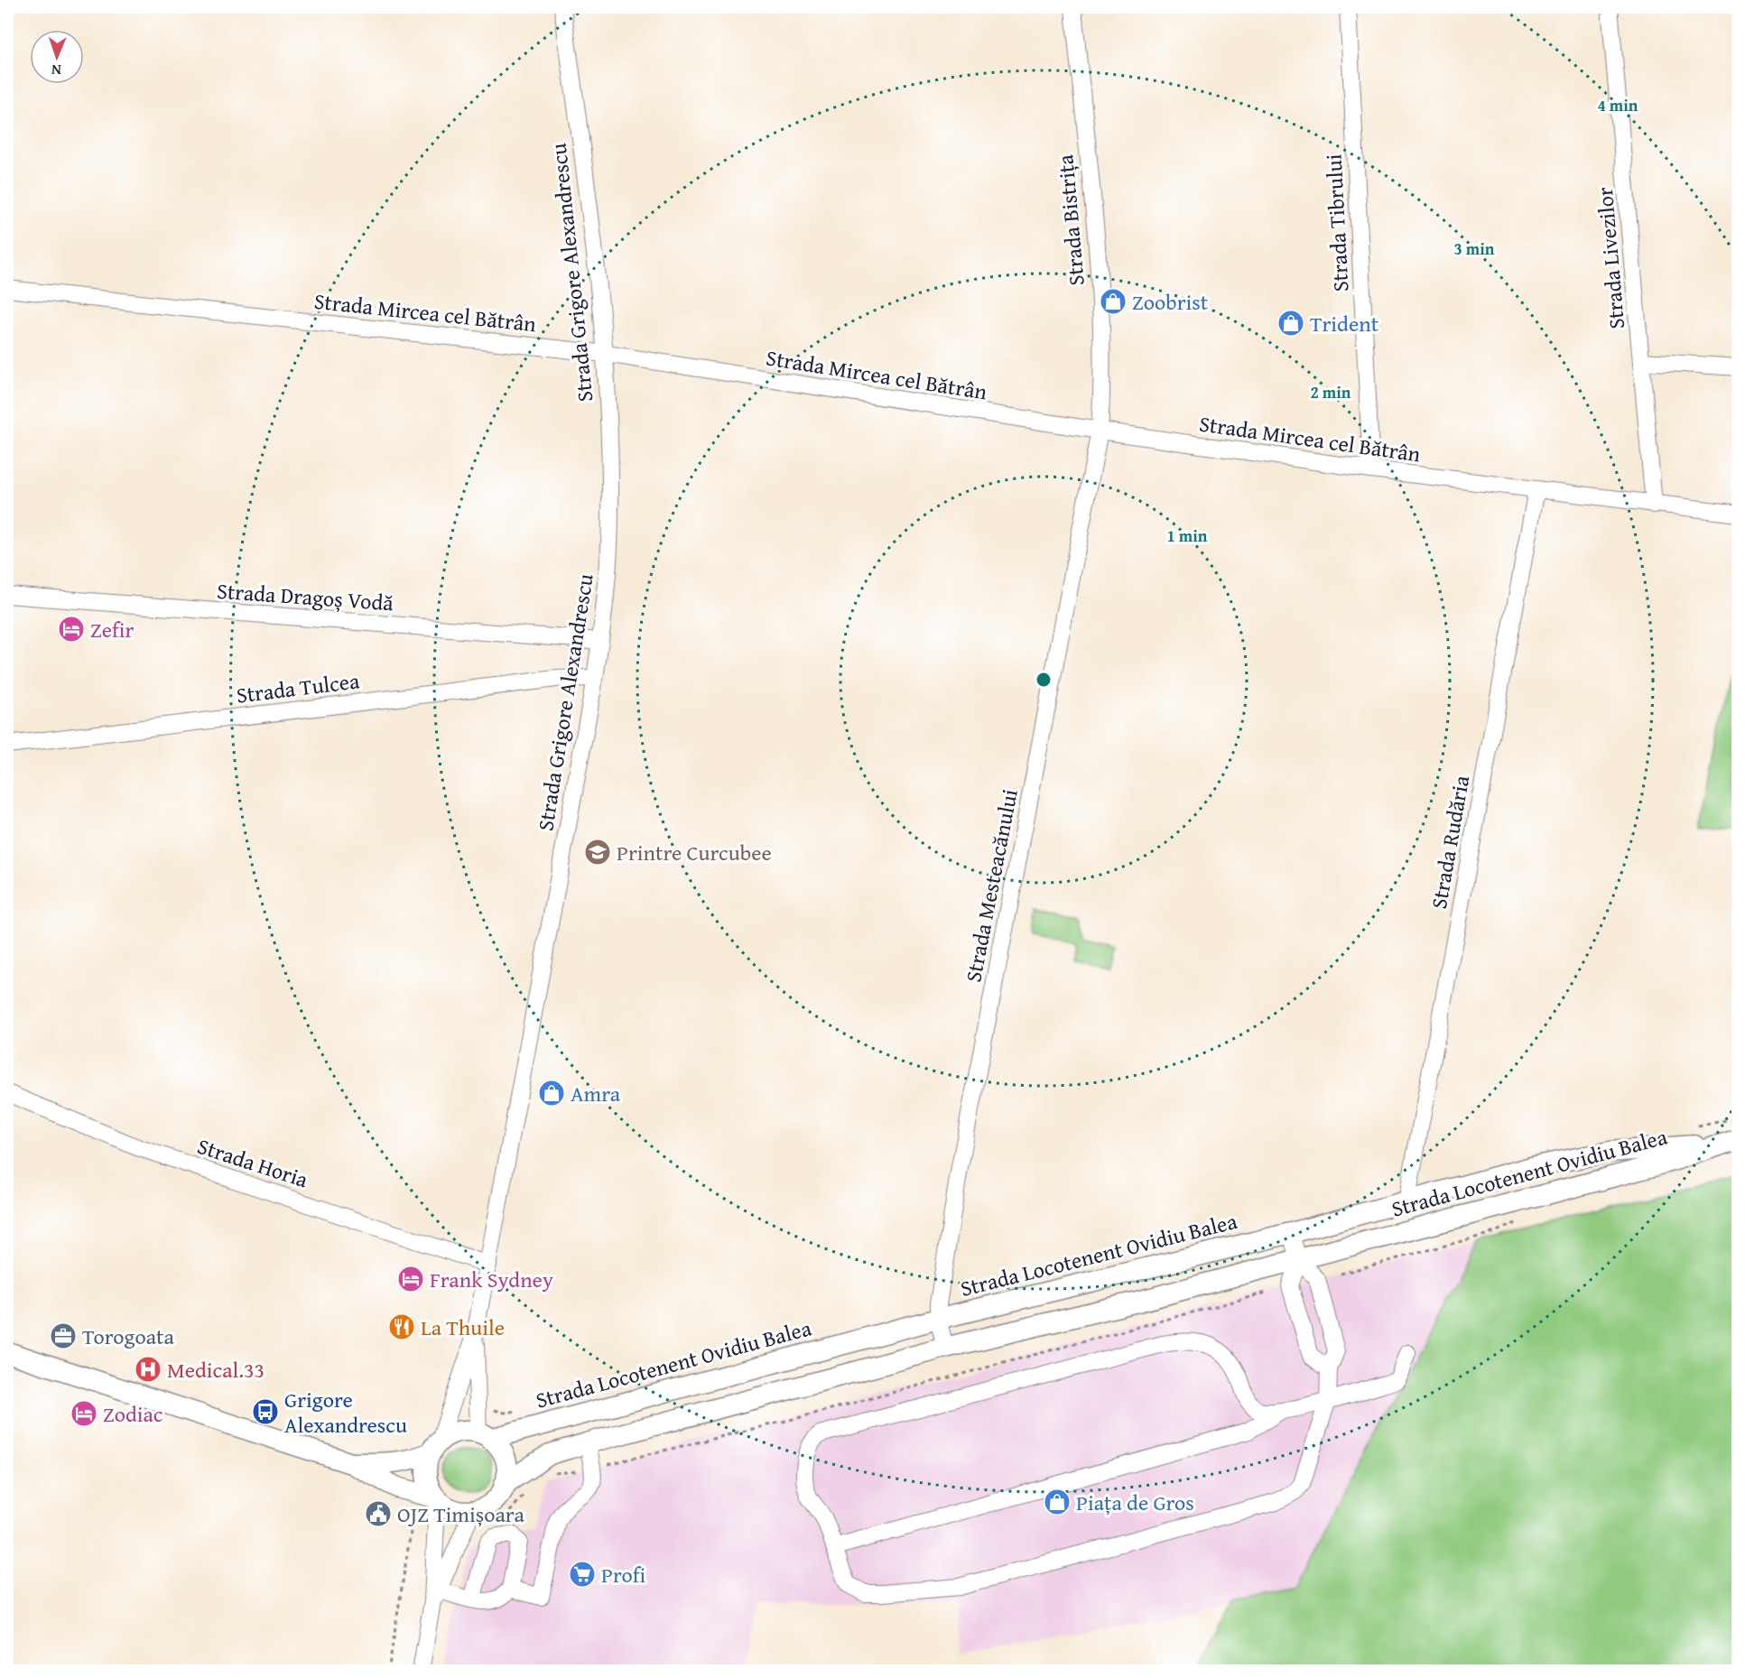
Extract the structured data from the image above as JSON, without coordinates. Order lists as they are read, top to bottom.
{
  "streets": {
    "main road": ["Strada Locotenent Ovidiu Balea"],
    "street": [
      "Strada Bistrița",
      "Strada Tibrului",
      "Strada Livezilor",
      "Strada Grigore Alexandrescu",
      "Strada Mircea cel Bătrân",
      "Strada Dragoș Vodă",
      "Strada Tulcea",
      "Strada Rudăria",
      "Strada Mesteacănului",
      "Strada Horia"
    ]
  },
  "crossings": [
    ["Strada Bistrița", "Strada Mircea cel Bătrân"],
    ["Strada Bistrița", "Strada Mesteacănului"],
    ["Strada Tibrului", "Strada Mircea cel Bătrân"],
    ["Strada Livezilor", "Strada Mircea cel Bătrân"],
    ["Strada Grigore Alexandrescu", "Strada Mircea cel Bătrân"],
    ["Strada Grigore Alexandrescu", "Strada Dragoș Vodă"],
    ["Strada Grigore Alexandrescu", "Strada Tulcea"],
    ["Strada Grigore Alexandrescu", "Strada Horia"],
    ["Strada Grigore Alexandrescu", "Strada Locotenent Ovidiu Balea"],
    ["Strada Mircea cel Bătrân", "Strada Rudăria"],
    ["Strada Mircea cel Bătrân", "Strada Mesteacănului"],
    ["Strada Rudăria", "Strada Locotenent Ovidiu Balea"],
    ["Strada Mesteacănului", "Strada Locotenent Ovidiu Balea"]
  ],
  "places": {
    "shop": [
      "Zoobrist",
      "Trident",
      "Amra",
      "Piața de Gros"
    ],
    "hotel": ["Zefir", "Frank Sydney", "Zodiac"],
    "school or university": ["Printre Curcubee"],
    "restaurant": ["La Thuile"],
    "office": ["Torogoata"],
    "hospital": ["Medical.33"],
    "bus stop": ["Grigore Alexandrescu"],
    "public building": ["OJZ Timișoara"],
    "supermarket": ["Profi"]
  },
  "north": "bottom",
  "rings": [
    "4 min",
    "3 min",
    "2 min",
    "1 min"
  ]
}
